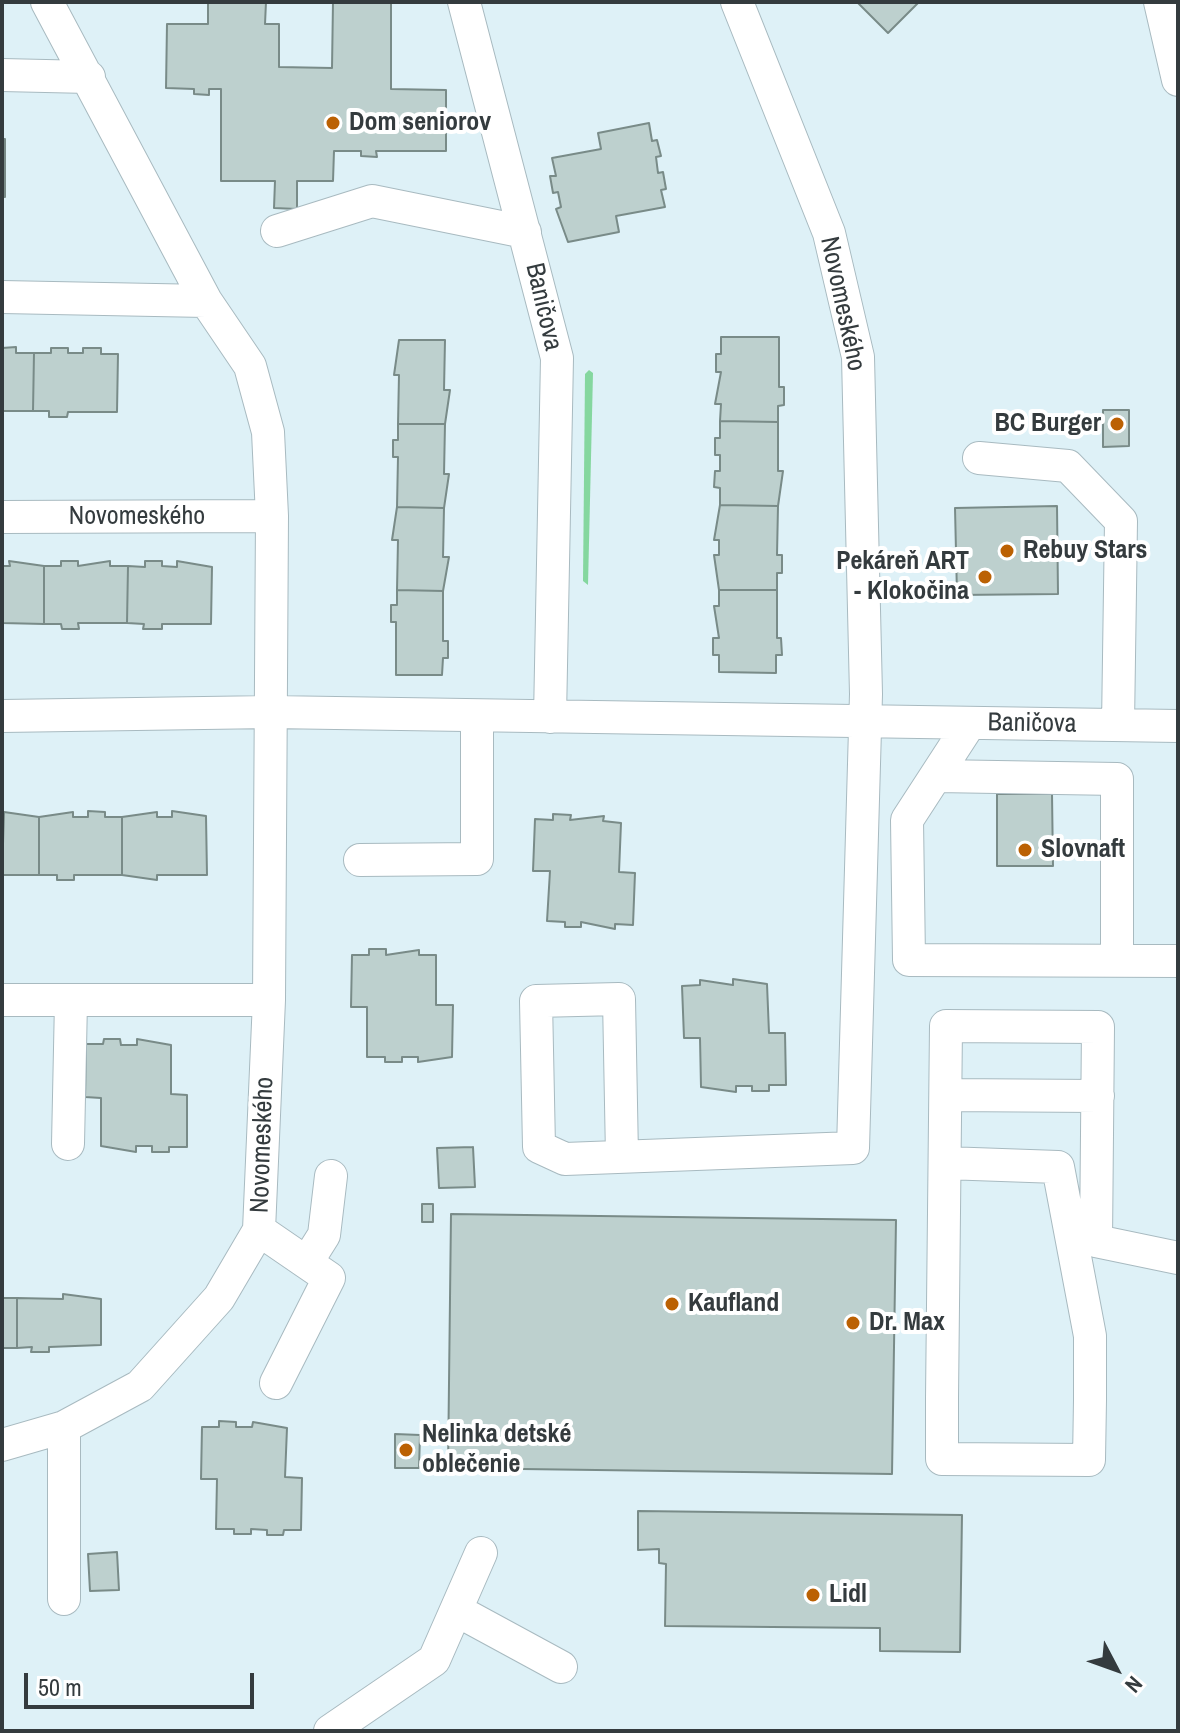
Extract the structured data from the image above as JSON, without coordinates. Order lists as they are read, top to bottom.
{
  "streets": {
    "street": ["Novomeského", "Baničova"]
  },
  "crossings": [
    ["Novomeského", "Baničova"]
  ],
  "places": [
    "Dom seniorov",
    "BC Burger",
    "Rebuy Stars",
    "Pekáreň ART - Klokočina",
    "Slovnaft",
    "Kaufland",
    "Dr. Max",
    "Nelinka detské oblečenie",
    "Lidl"
  ],
  "scale_bar": "50 m",
  "north": "bottom right"
}
